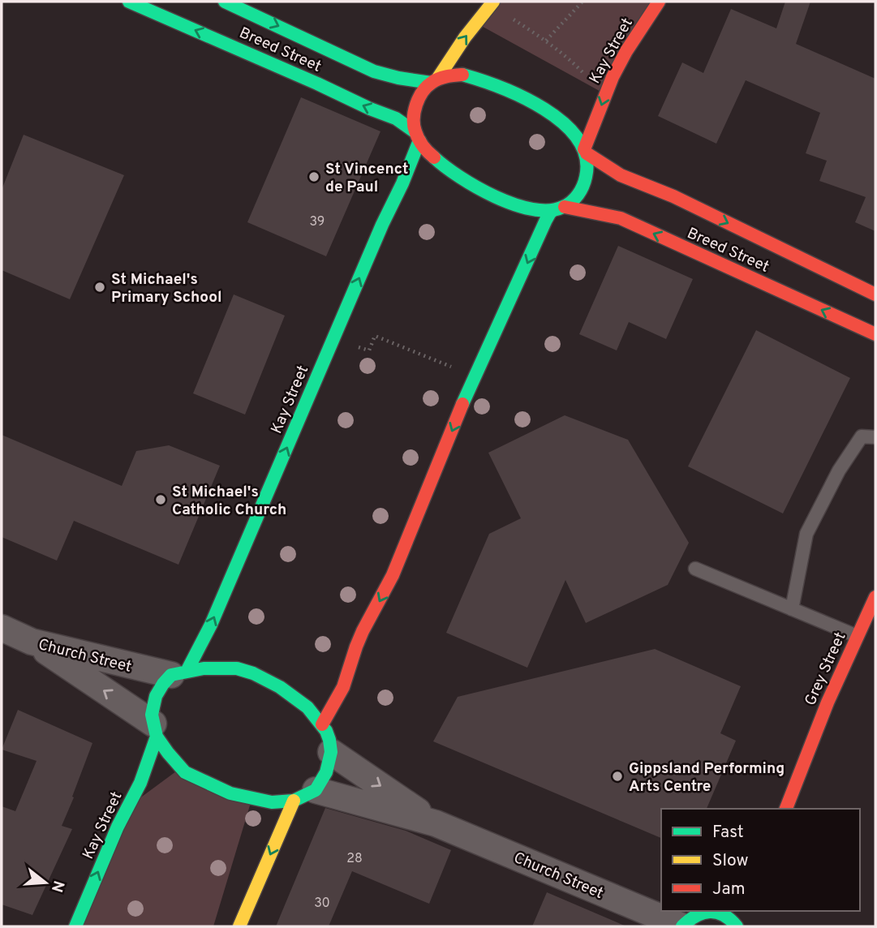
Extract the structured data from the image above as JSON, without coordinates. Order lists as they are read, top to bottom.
{
  "streets": {
    "street": [
      "Breed Street",
      "Kay Street",
      "Church Street",
      "Grey Street"
    ]
  },
  "crossings": [
    ["Breed Street", "Kay Street"],
    ["Kay Street", "Church Street"]
  ],
  "one_way": ["Kay Street"],
  "places": [
    "St Vincenct de Paul",
    "St Michael's Primary School",
    "St Michael's Catholic Church",
    "Gippsland Performing Arts Centre"
  ],
  "house_numbers": ["39", "28", "30"],
  "legend": ["Fast", "Slow", "Jam"],
  "north": "right"
}
